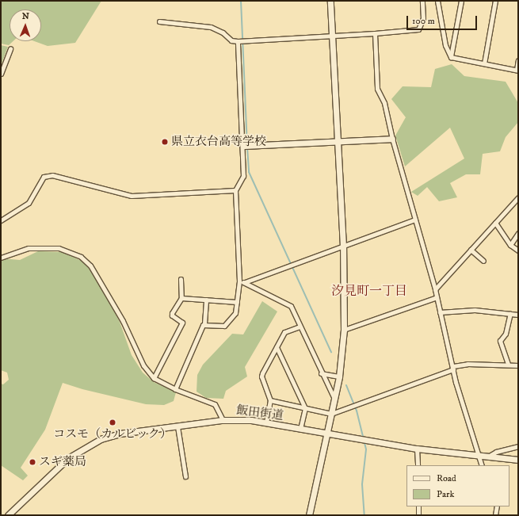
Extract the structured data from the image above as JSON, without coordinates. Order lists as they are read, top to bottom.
{
  "streets": {
    "street": ["飯田街道"]
  },
  "districts": ["汐見町一丁目"],
  "places": ["県立衣台高等学校", "コスモ（カルビック）", "スギ薬局"],
  "legend": ["Road", "Park"],
  "scale_bar": "100 m",
  "north": "top"
}
